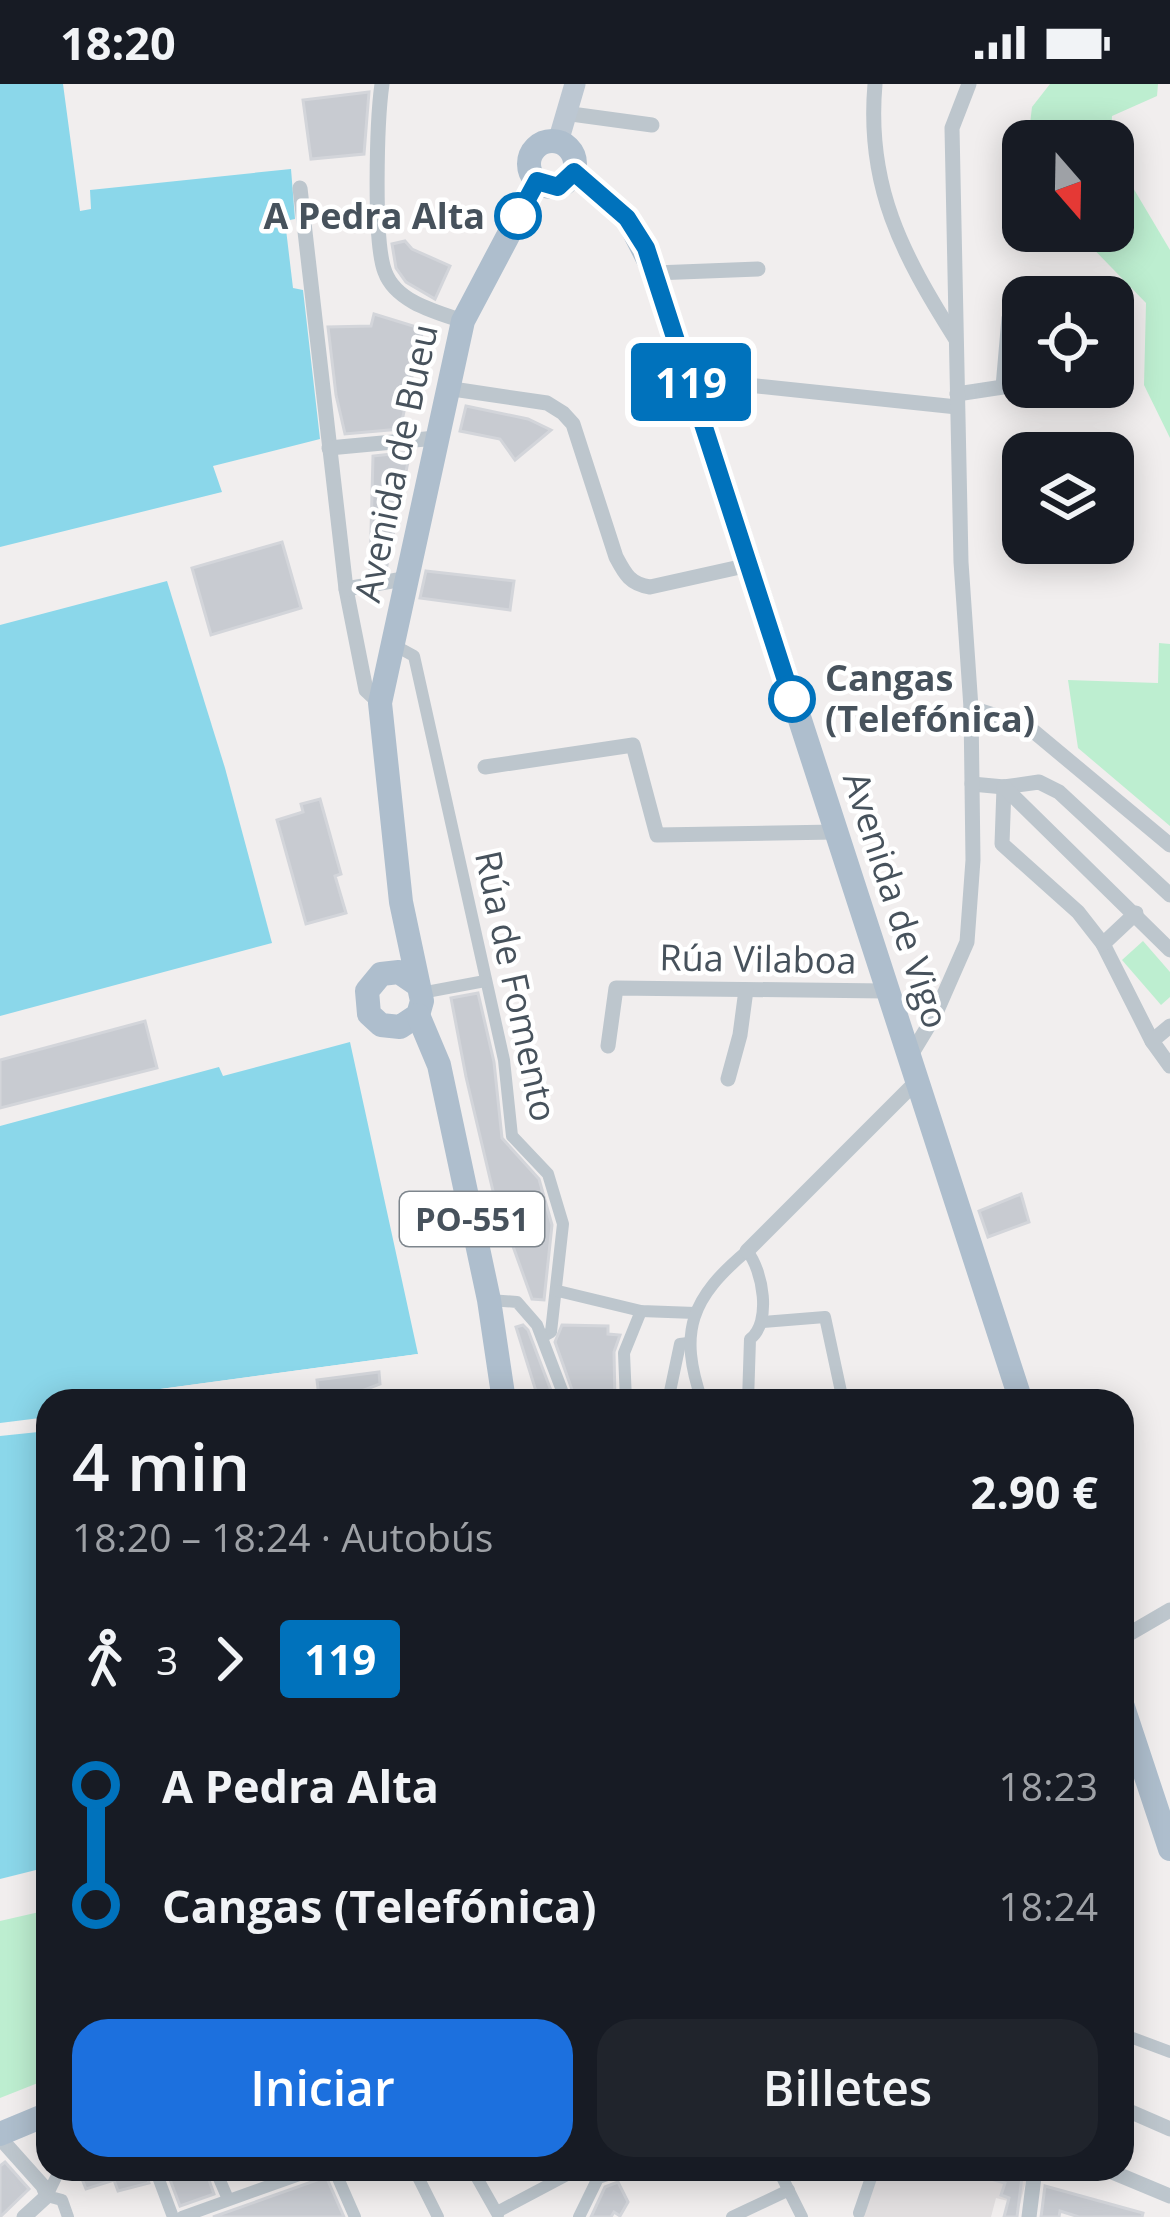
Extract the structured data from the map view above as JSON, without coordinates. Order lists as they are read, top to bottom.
{
  "streets": {
    "main road": ["Avenida de Bueu", "Avenida de Vigo", "PO-551"],
    "street": ["Rúa Vilaboa", "Rúa de Fomento"]
  },
  "crossings": [
    ["Avenida de Bueu", "Avenida de Vigo"],
    ["Avenida de Bueu", "Rúa de Fomento"],
    ["Avenida de Bueu", "PO-551"],
    ["Avenida de Vigo", "Rúa Vilaboa"]
  ],
  "places": ["A Pedra Alta", "Cangas (Telefónica)"],
  "lines": ["bus line 119"],
  "north": "bottom",
  "page": {
    "status": "18:20",
    "on_map": "119",
    "heading": ["4 min", "18:20 – 18:24 · Autobús", "2.90 €"],
    "legs": ["3", "119"],
    "list": [
      {
        "name": "A Pedra Alta",
        "value": "18:23"
      },
      {
        "name": "Cangas (Telefónica)",
        "value": "18:24"
      }
    ],
    "buttons": ["Iniciar", "Billetes"]
  }
}
